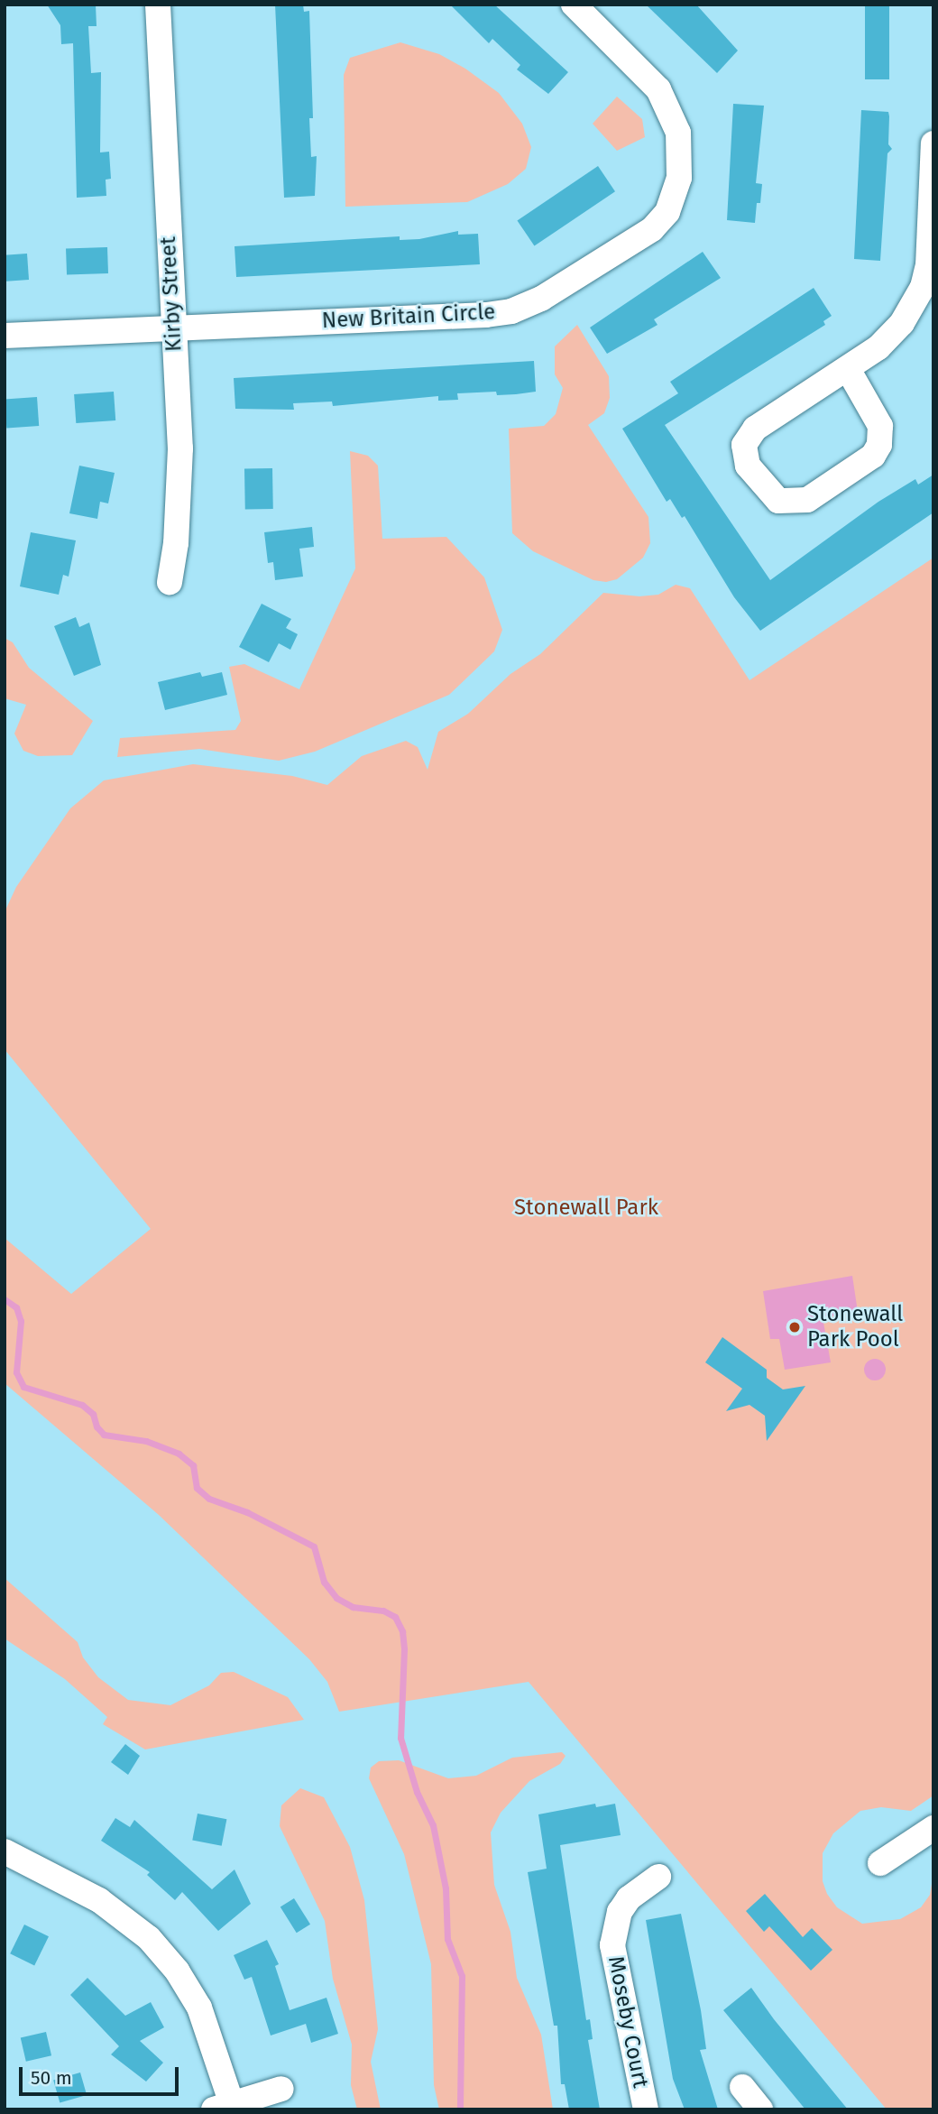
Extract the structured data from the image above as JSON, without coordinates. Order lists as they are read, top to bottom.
{
  "streets": {
    "street": ["Kirby Street", "New Britain Circle", "Moseby Court"]
  },
  "crossings": [
    ["Kirby Street", "New Britain Circle"]
  ],
  "parks": ["Stonewall Park"],
  "places": ["Stonewall Park Pool"],
  "scale_bar": "50 m"
}
